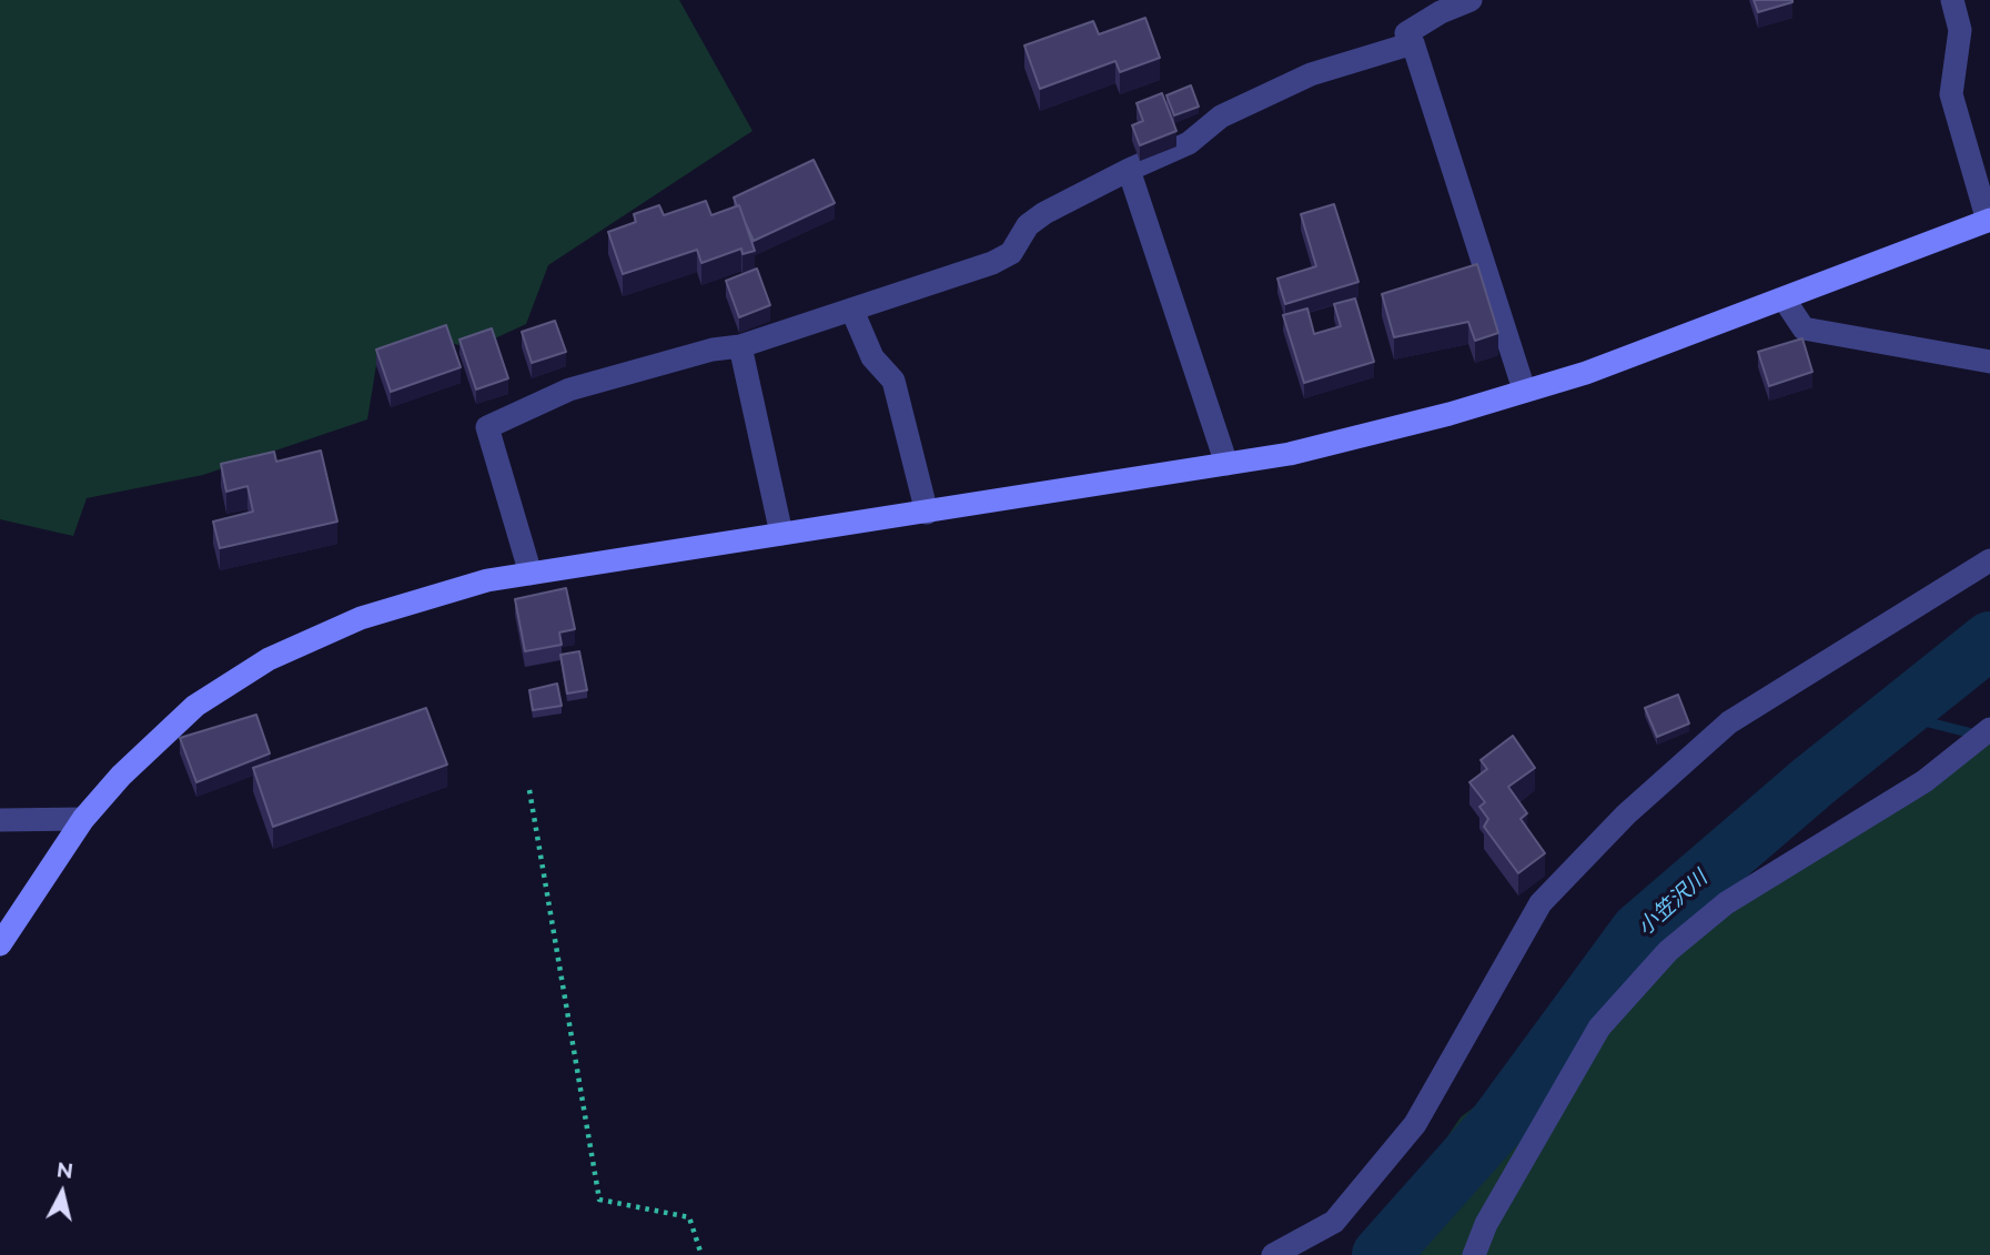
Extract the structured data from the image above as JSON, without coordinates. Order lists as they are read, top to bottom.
{
  "water": ["小笠沢川"],
  "north": "top"
}
